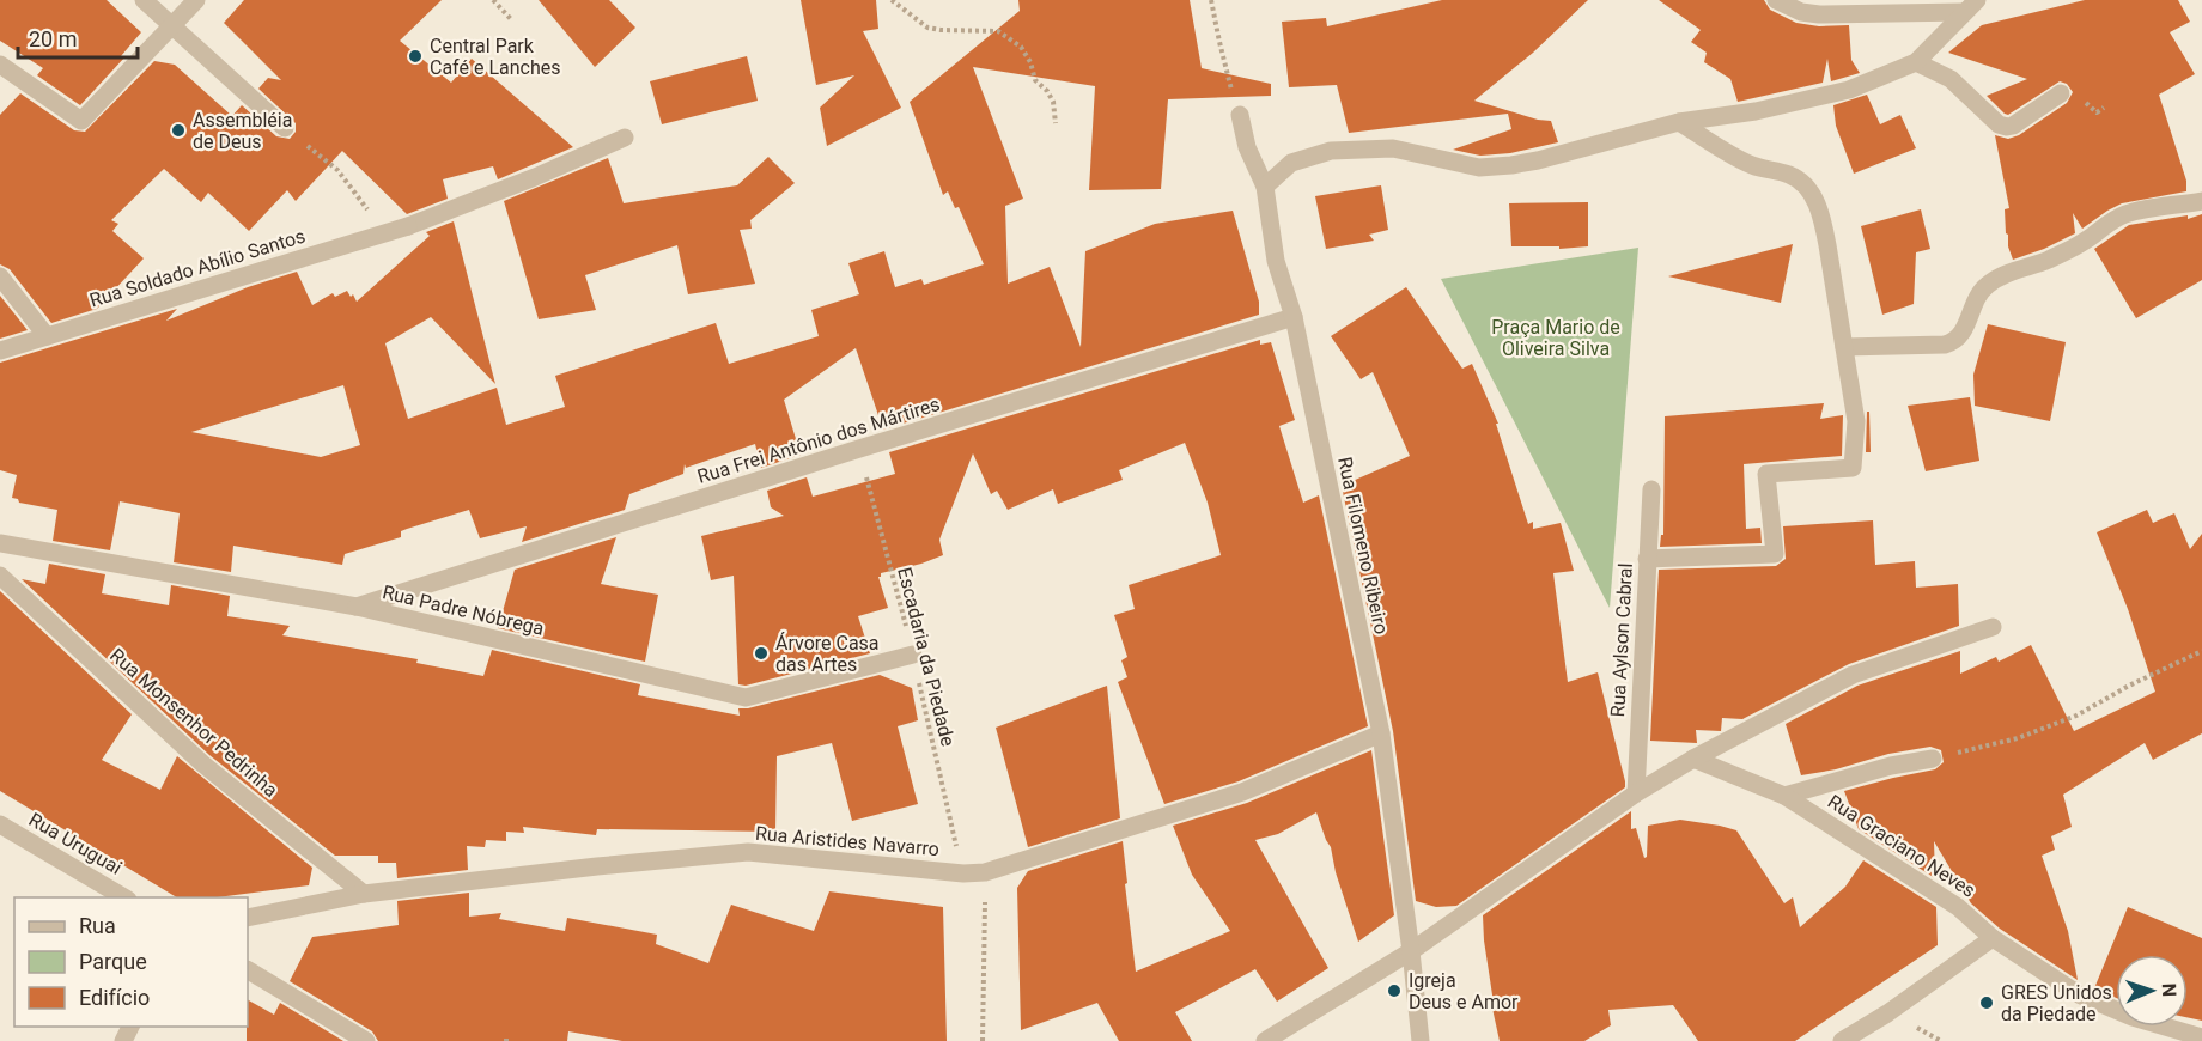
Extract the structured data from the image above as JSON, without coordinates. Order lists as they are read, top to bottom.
{
  "streets": {
    "street": [
      "Rua Soldado Abílio Santos",
      "Rua Frei Antônio dos Mártires",
      "Rua Filomeno Ribeiro",
      "Rua Padre Nóbrega",
      "Rua Aylson Cabral",
      "Rua Monsenhor Pedrinha",
      "Rua Aristides Navarro",
      "Rua Uruguai",
      "Rua Graciano Neves"
    ],
    "path": ["Escadaria da Piedade"]
  },
  "crossings": [
    ["Rua Frei Antônio dos Mártires", "Rua Filomeno Ribeiro"],
    ["Rua Frei Antônio dos Mártires", "Rua Padre Nóbrega"],
    ["Rua Frei Antônio dos Mártires", "Escadaria da Piedade"],
    ["Rua Filomeno Ribeiro", "Rua Aristides Navarro"],
    ["Rua Padre Nóbrega", "Escadaria da Piedade"],
    ["Escadaria da Piedade", "Rua Aristides Navarro"],
    ["Rua Monsenhor Pedrinha", "Rua Aristides Navarro"]
  ],
  "parks": ["Praça Mario de Oliveira Silva"],
  "places": [
    "Central Park Café e Lanches",
    "Assembléia de Deus",
    "Árvore Casa das Artes",
    "Igreja Deus e Amor",
    "GRES Unidos da Piedade"
  ],
  "legend": ["Rua", "Parque", "Edifício"],
  "scale_bar": "20 m",
  "north": "right"
}
